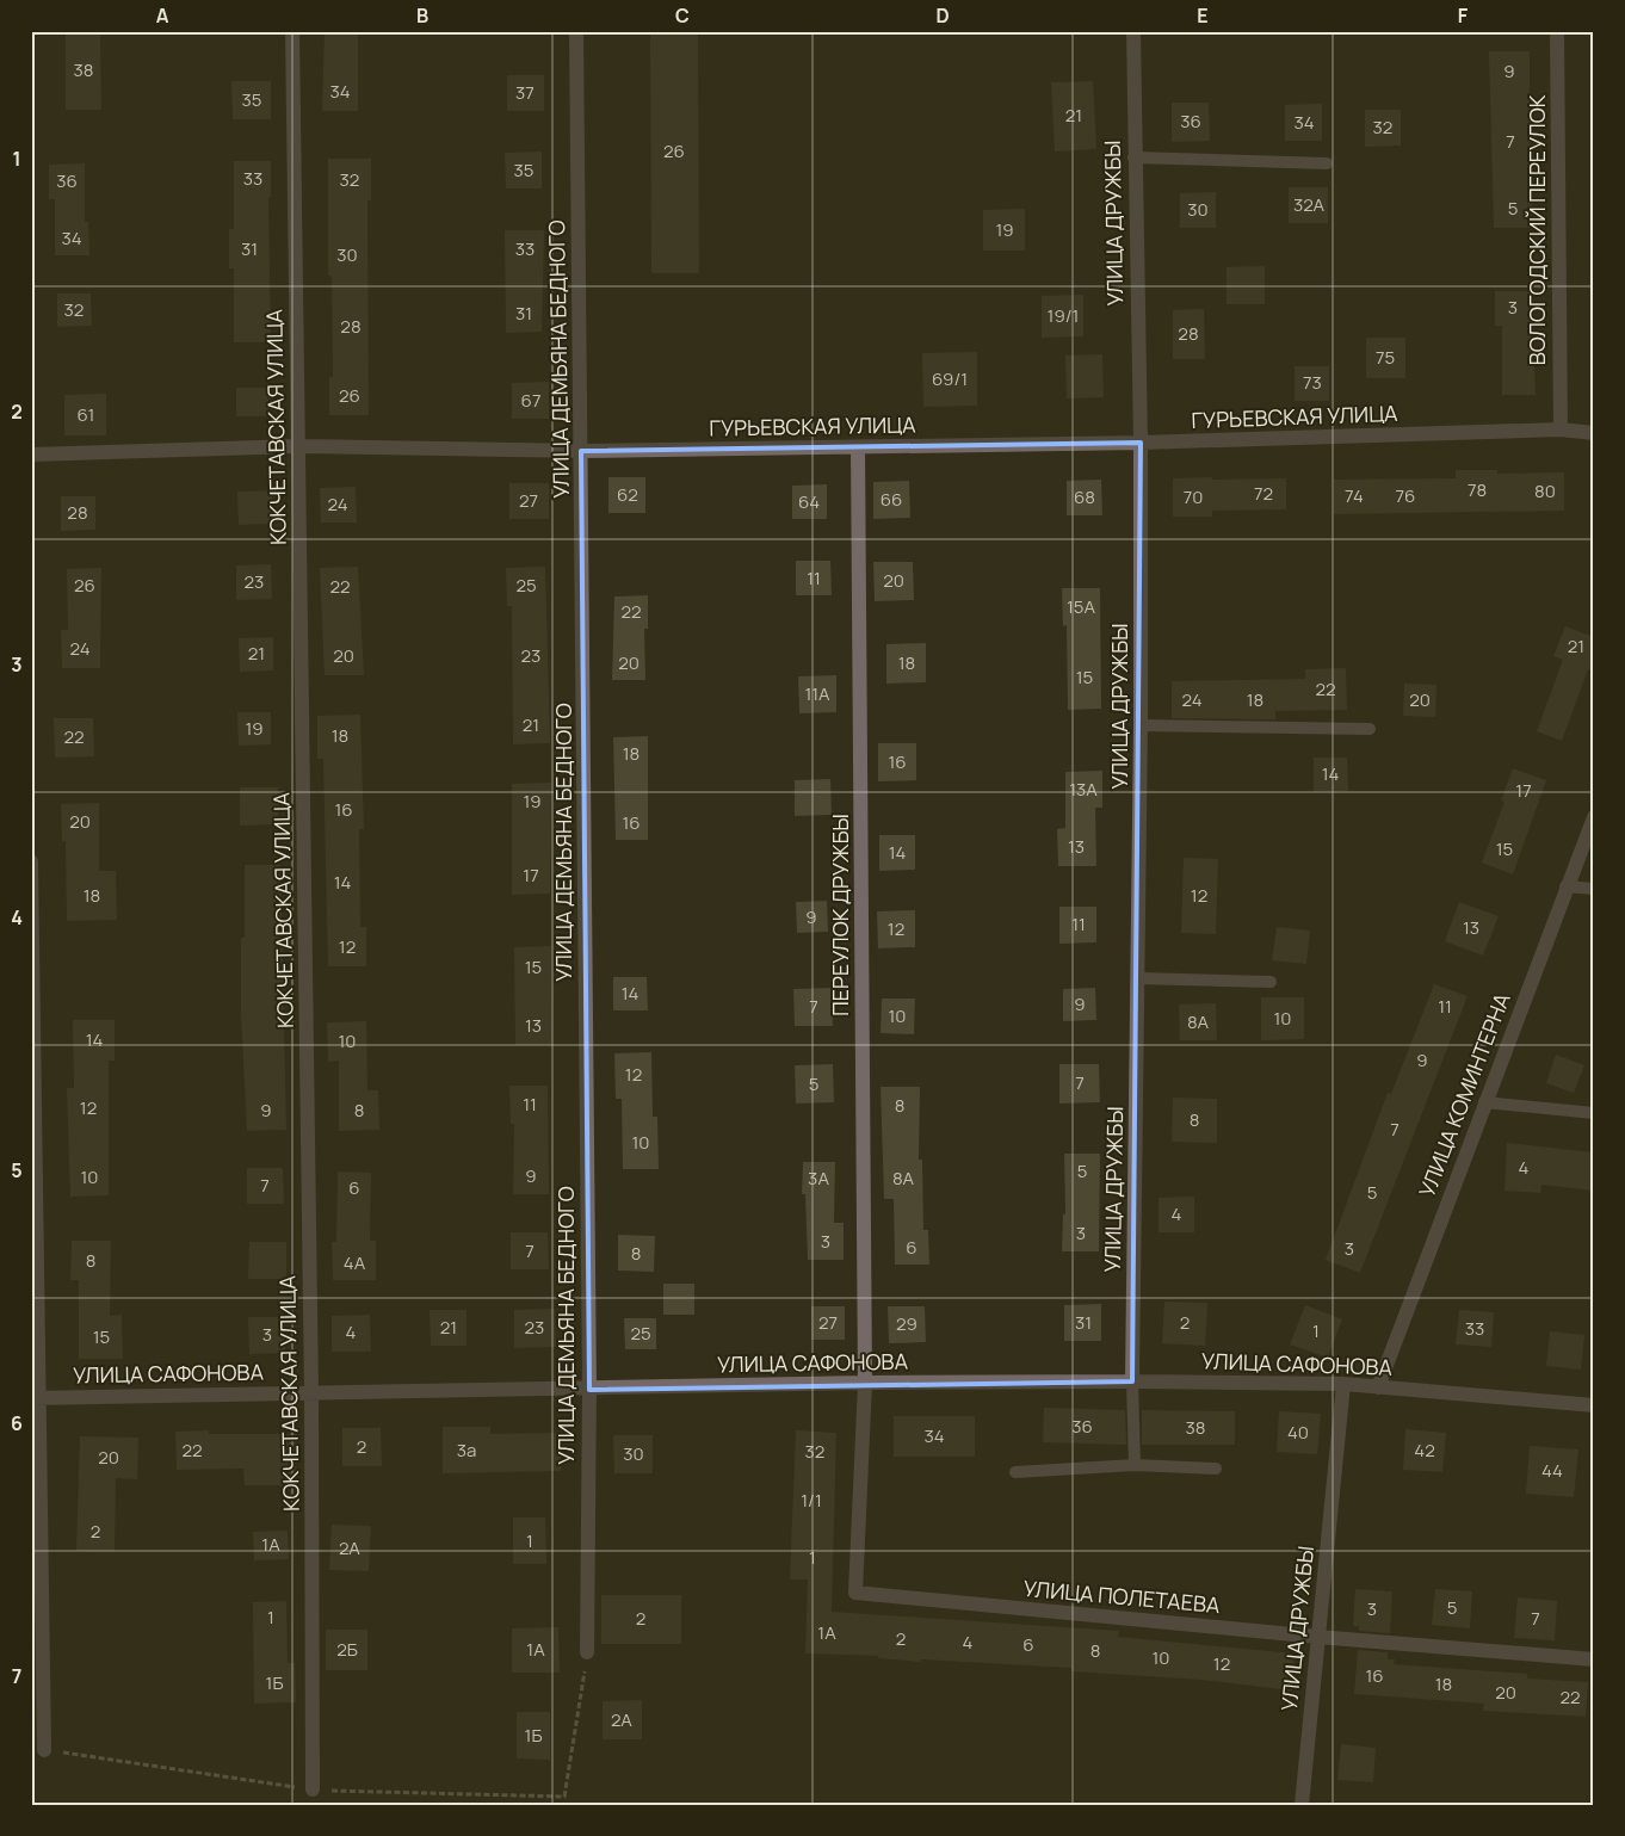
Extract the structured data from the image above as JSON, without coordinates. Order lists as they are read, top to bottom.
{
  "streets": {
    "street": [
      "УЛИЦА ДРУЖБЫ",
      "ВОЛОГОДСКИЙ ПЕРЕУЛОК",
      "УЛИЦА ДЕМЬЯНА БЕДНОГО",
      "ГУРЬЕВСКАЯ УЛИЦА",
      "КОКЧЕТАВСКАЯ УЛИЦА",
      "ПЕРЕУЛОК ДРУЖБЫ",
      "УЛИЦА КОМИНТЕРНА",
      "УЛИЦА САФОНОВА",
      "УЛИЦА ПОЛЕТАЕВА"
    ]
  },
  "crossings": [
    ["УЛИЦА ДРУЖБЫ", "ГУРЬЕВСКАЯ УЛИЦА"],
    ["УЛИЦА ДРУЖБЫ", "УЛИЦА САФОНОВА"],
    ["УЛИЦА ДРУЖБЫ", "УЛИЦА ПОЛЕТАЕВА"],
    ["ВОЛОГОДСКИЙ ПЕРЕУЛОК", "ГУРЬЕВСКАЯ УЛИЦА"],
    ["УЛИЦА ДЕМЬЯНА БЕДНОГО", "ГУРЬЕВСКАЯ УЛИЦА"],
    ["УЛИЦА ДЕМЬЯНА БЕДНОГО", "УЛИЦА САФОНОВА"],
    ["ГУРЬЕВСКАЯ УЛИЦА", "КОКЧЕТАВСКАЯ УЛИЦА"],
    ["ГУРЬЕВСКАЯ УЛИЦА", "ПЕРЕУЛОК ДРУЖБЫ"],
    ["КОКЧЕТАВСКАЯ УЛИЦА", "УЛИЦА САФОНОВА"],
    ["ПЕРЕУЛОК ДРУЖБЫ", "УЛИЦА САФОНОВА"],
    ["ПЕРЕУЛОК ДРУЖБЫ", "УЛИЦА ПОЛЕТАЕВА"],
    ["УЛИЦА КОМИНТЕРНА", "УЛИЦА САФОНОВА"],
    ["УЛИЦА САФОНОВА", "УЛИЦА ПОЛЕТАЕВА"]
  ],
  "house_numbers": [
    "38",
    "9",
    "34",
    "37",
    "35",
    "21",
    "36",
    "34",
    "32",
    "7",
    "26",
    "35",
    "33",
    "32",
    "36",
    "32А",
    "5",
    "30",
    "19",
    "34",
    "31",
    "33",
    "30",
    "3",
    "32",
    "31",
    "19/1",
    "28",
    "28",
    "75",
    "69/1",
    "73",
    "26",
    "67",
    "61",
    "78",
    "80",
    "72",
    "62",
    "74",
    "76",
    "68",
    "70",
    "66",
    "27",
    "64",
    "24",
    "28",
    "11",
    "20",
    "23",
    "26",
    "25",
    "22",
    "15А",
    "22",
    "21",
    "24",
    "21",
    "20",
    "23",
    "20",
    "18",
    "15",
    "22",
    "11А",
    "24",
    "18",
    "20",
    "21",
    "19",
    "18",
    "22",
    "18",
    "16",
    "14",
    "13А",
    "17",
    "19",
    "16",
    "20",
    "16",
    "13",
    "15",
    "14",
    "17",
    "14",
    "18",
    "12",
    "9",
    "11",
    "13",
    "12",
    "12",
    "15",
    "14",
    "9",
    "7",
    "11",
    "10",
    "10",
    "8А",
    "13",
    "14",
    "10",
    "9",
    "12",
    "7",
    "5",
    "11",
    "8",
    "12",
    "9",
    "8",
    "8",
    "7",
    "10",
    "4",
    "5",
    "9",
    "10",
    "3А",
    "8А",
    "7",
    "6",
    "5",
    "4",
    "3",
    "3",
    "6",
    "3",
    "7",
    "8",
    "8",
    "4А",
    "27",
    "31",
    "2",
    "29",
    "21",
    "23",
    "33",
    "1",
    "4",
    "25",
    "3",
    "15",
    "36",
    "38",
    "40",
    "34",
    "2",
    "22",
    "3а",
    "42",
    "32",
    "30",
    "20",
    "44",
    "1/1",
    "2",
    "1",
    "1А",
    "2А",
    "1",
    "5",
    "3",
    "1",
    "2",
    "7",
    "1А",
    "2",
    "4",
    "6",
    "2Б",
    "1А",
    "8",
    "10",
    "12",
    "16",
    "1Б",
    "18",
    "20",
    "22",
    "2А",
    "1Б"
  ],
  "grid": {
    "columns": [
      "A",
      "B",
      "C",
      "D",
      "E",
      "F"
    ],
    "rows": [
      "1",
      "2",
      "3",
      "4",
      "5",
      "6",
      "7"
    ]
  }
}
